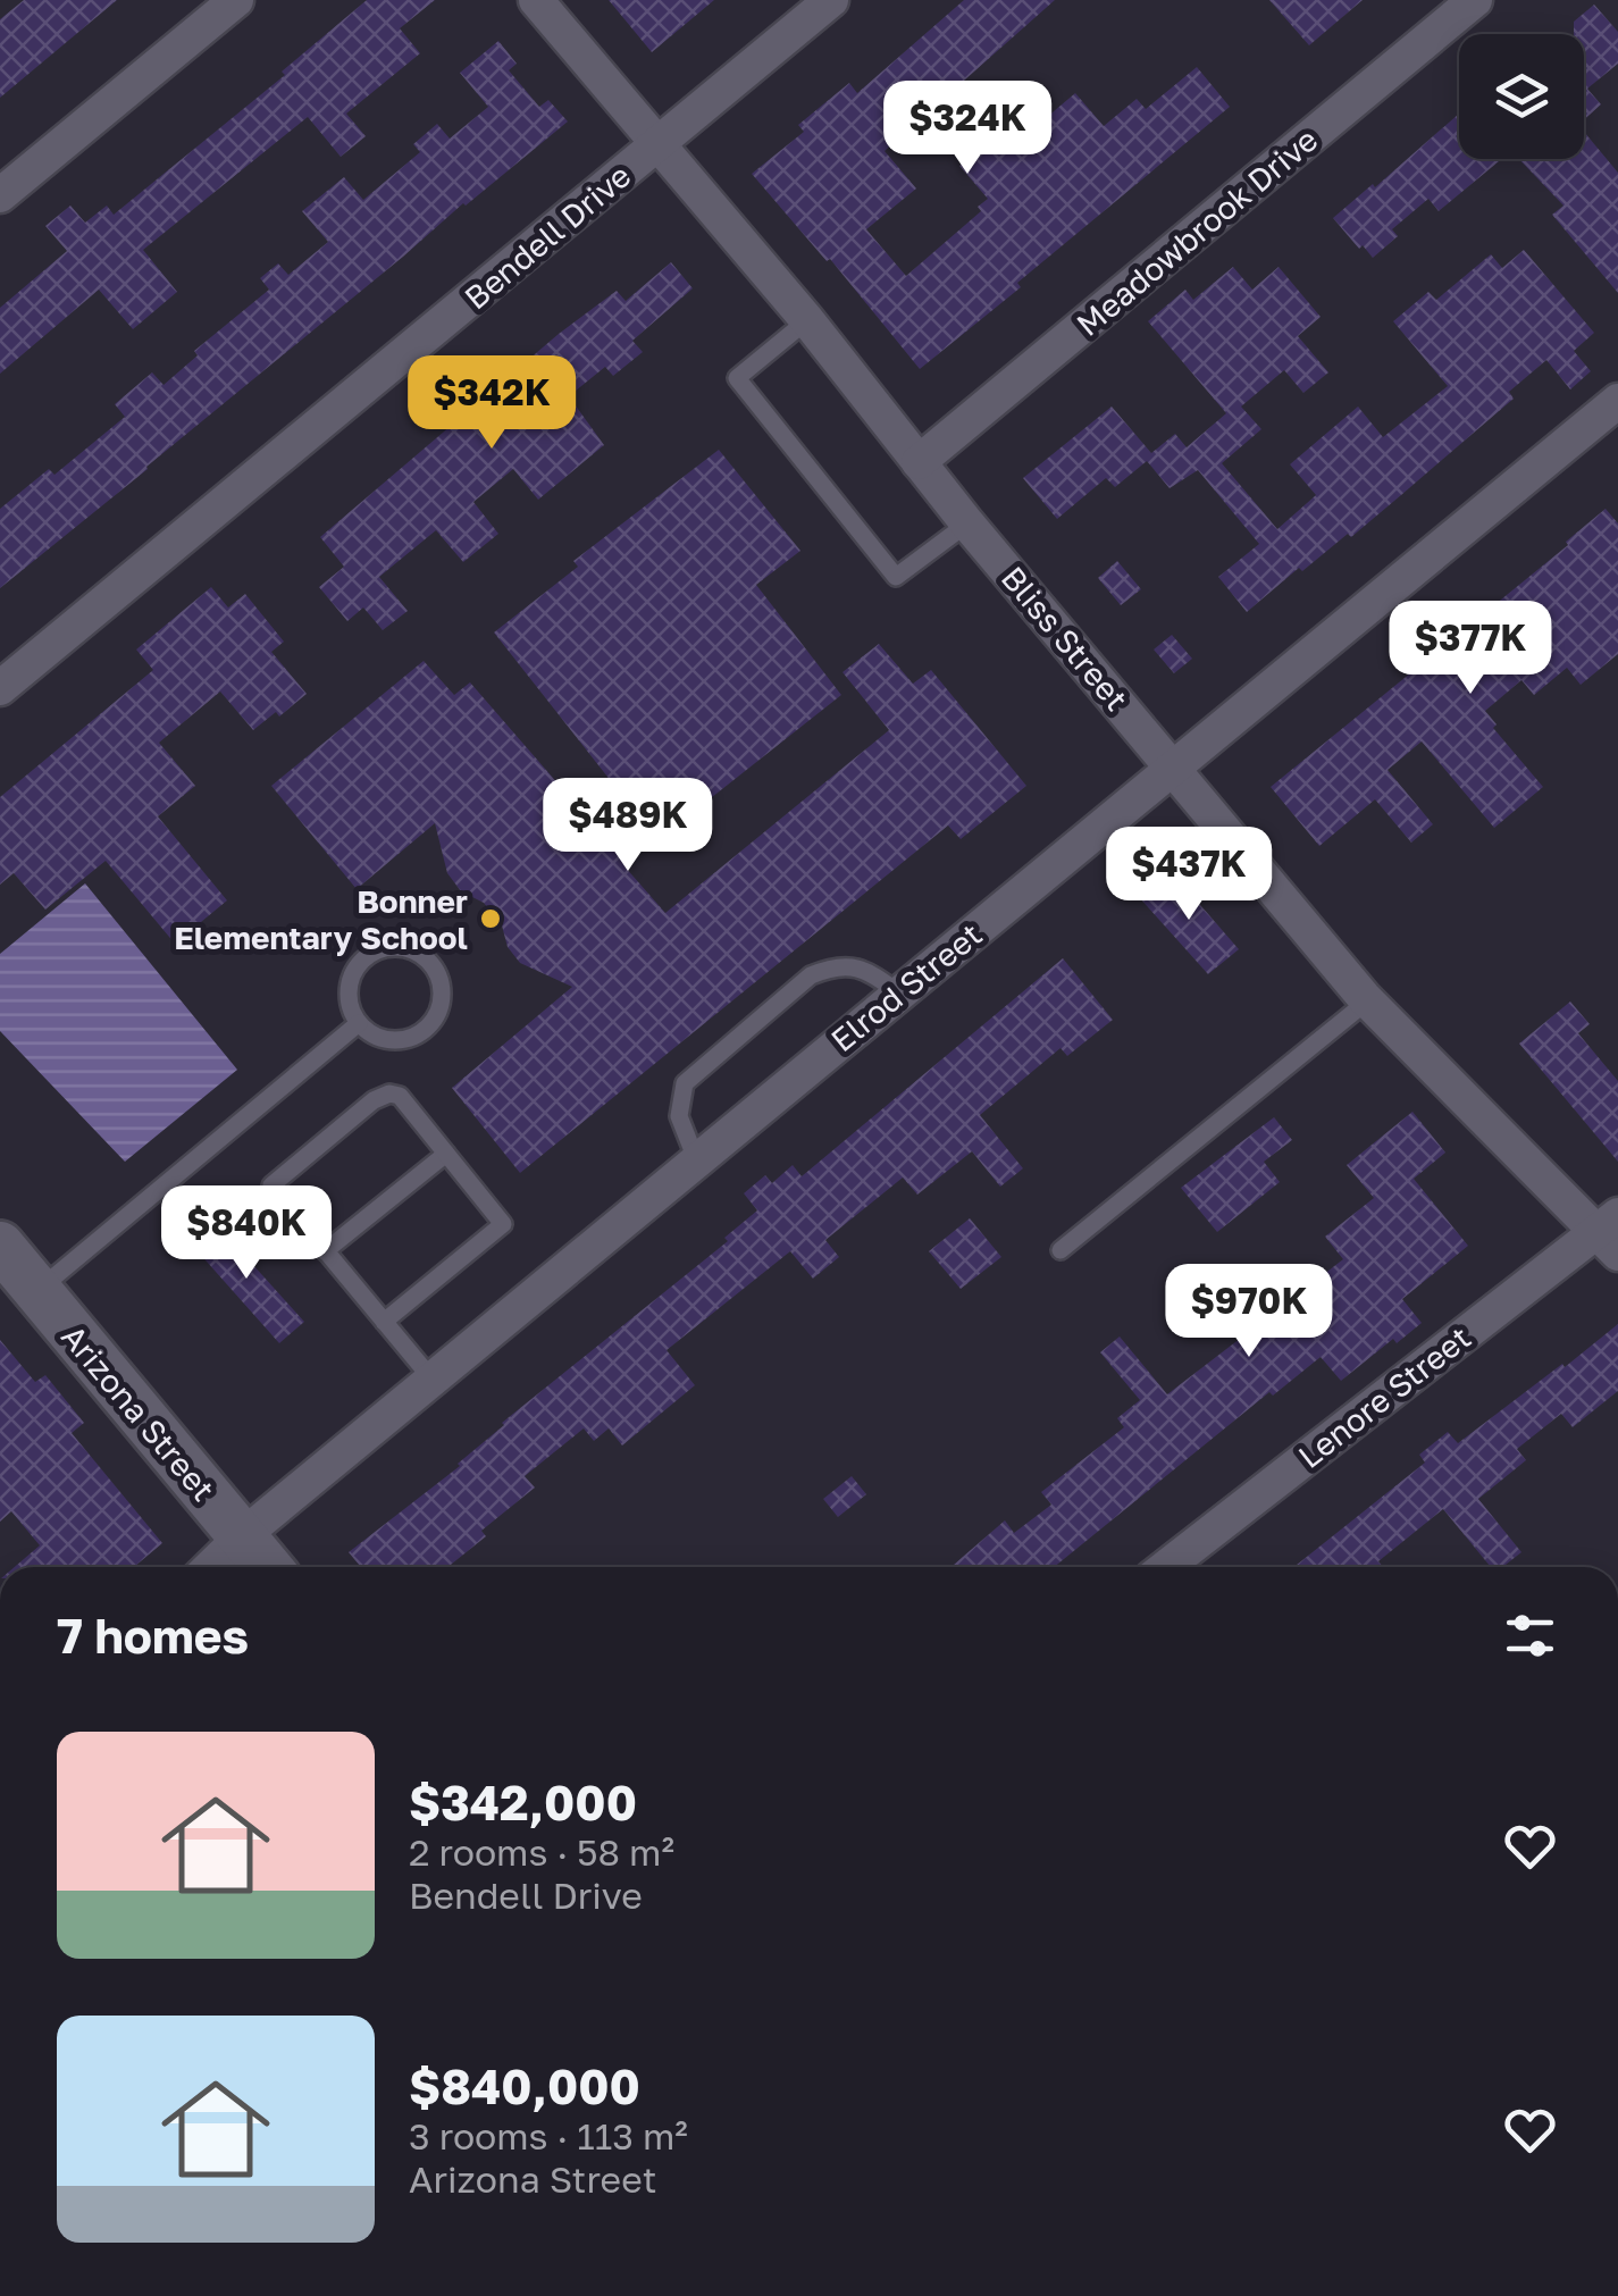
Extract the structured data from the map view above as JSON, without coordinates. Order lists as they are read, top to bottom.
{
  "streets": {
    "street": [
      "Meadowbrook Drive",
      "Bendell Drive",
      "Bliss Street",
      "Elrod Street",
      "Lenore Street",
      "Arizona Street"
    ]
  },
  "crossings": [
    ["Meadowbrook Drive", "Bliss Street"],
    ["Bendell Drive", "Bliss Street"],
    ["Bliss Street", "Elrod Street"],
    ["Bliss Street", "Lenore Street"],
    ["Elrod Street", "Arizona Street"]
  ],
  "places": ["Bonner Elementary School"],
  "page": {
    "price": [
      "$324K",
      "$342K",
      "$377K",
      "$489K",
      "$437K",
      "$840K",
      "$970K"
    ],
    "heading": "7 homes",
    "list": [
      {
        "name": "$342,000",
        "note": "2 rooms · 58 m² · Bendell Drive"
      },
      {
        "name": "$840,000",
        "note": "3 rooms · 113 m² · Arizona Street"
      }
    ]
  }
}
